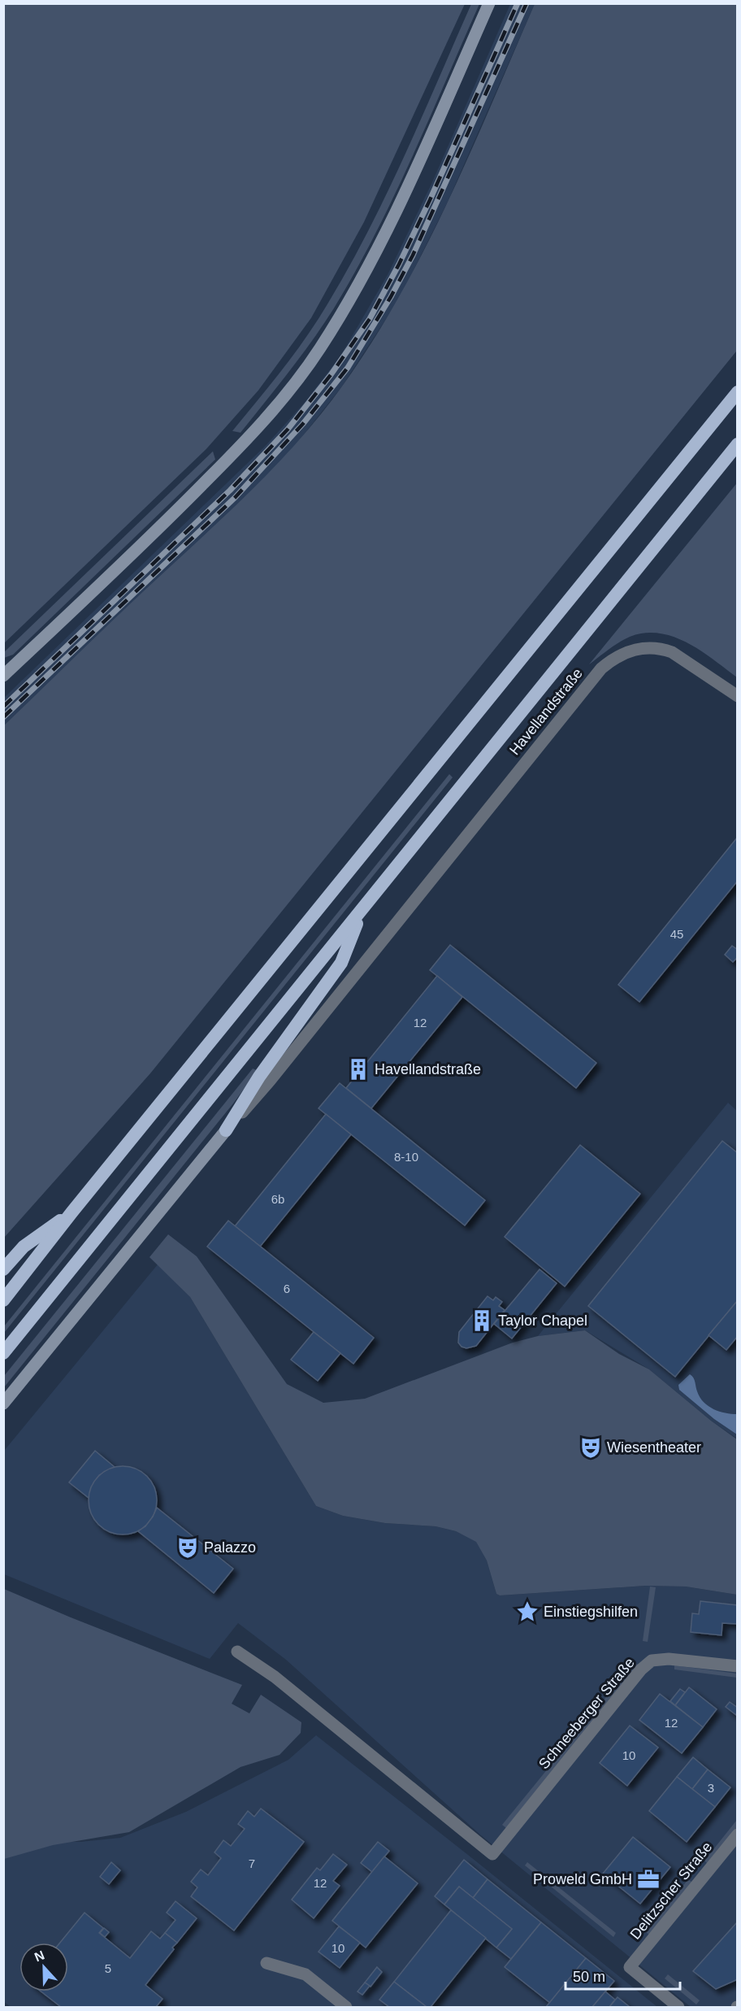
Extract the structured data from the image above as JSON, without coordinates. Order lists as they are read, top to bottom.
{
  "streets": {
    "main road": ["Havellandstraße"],
    "street": ["Schneeberger Straße", "Delitzscher Straße"]
  },
  "places": {
    "building": ["Havellandstraße", "Taylor Chapel"],
    "theatre": ["Wiesentheater", "Palazzo"],
    "place": ["Einstiegshilfen"],
    "office": ["Proweld GmbH"]
  },
  "house_numbers": [
    "45",
    "12",
    "8-10",
    "6b",
    "6",
    "12",
    "10",
    "3",
    "7",
    "12",
    "10",
    "5"
  ],
  "scale_bar": "50 m",
  "north": "top"
}
